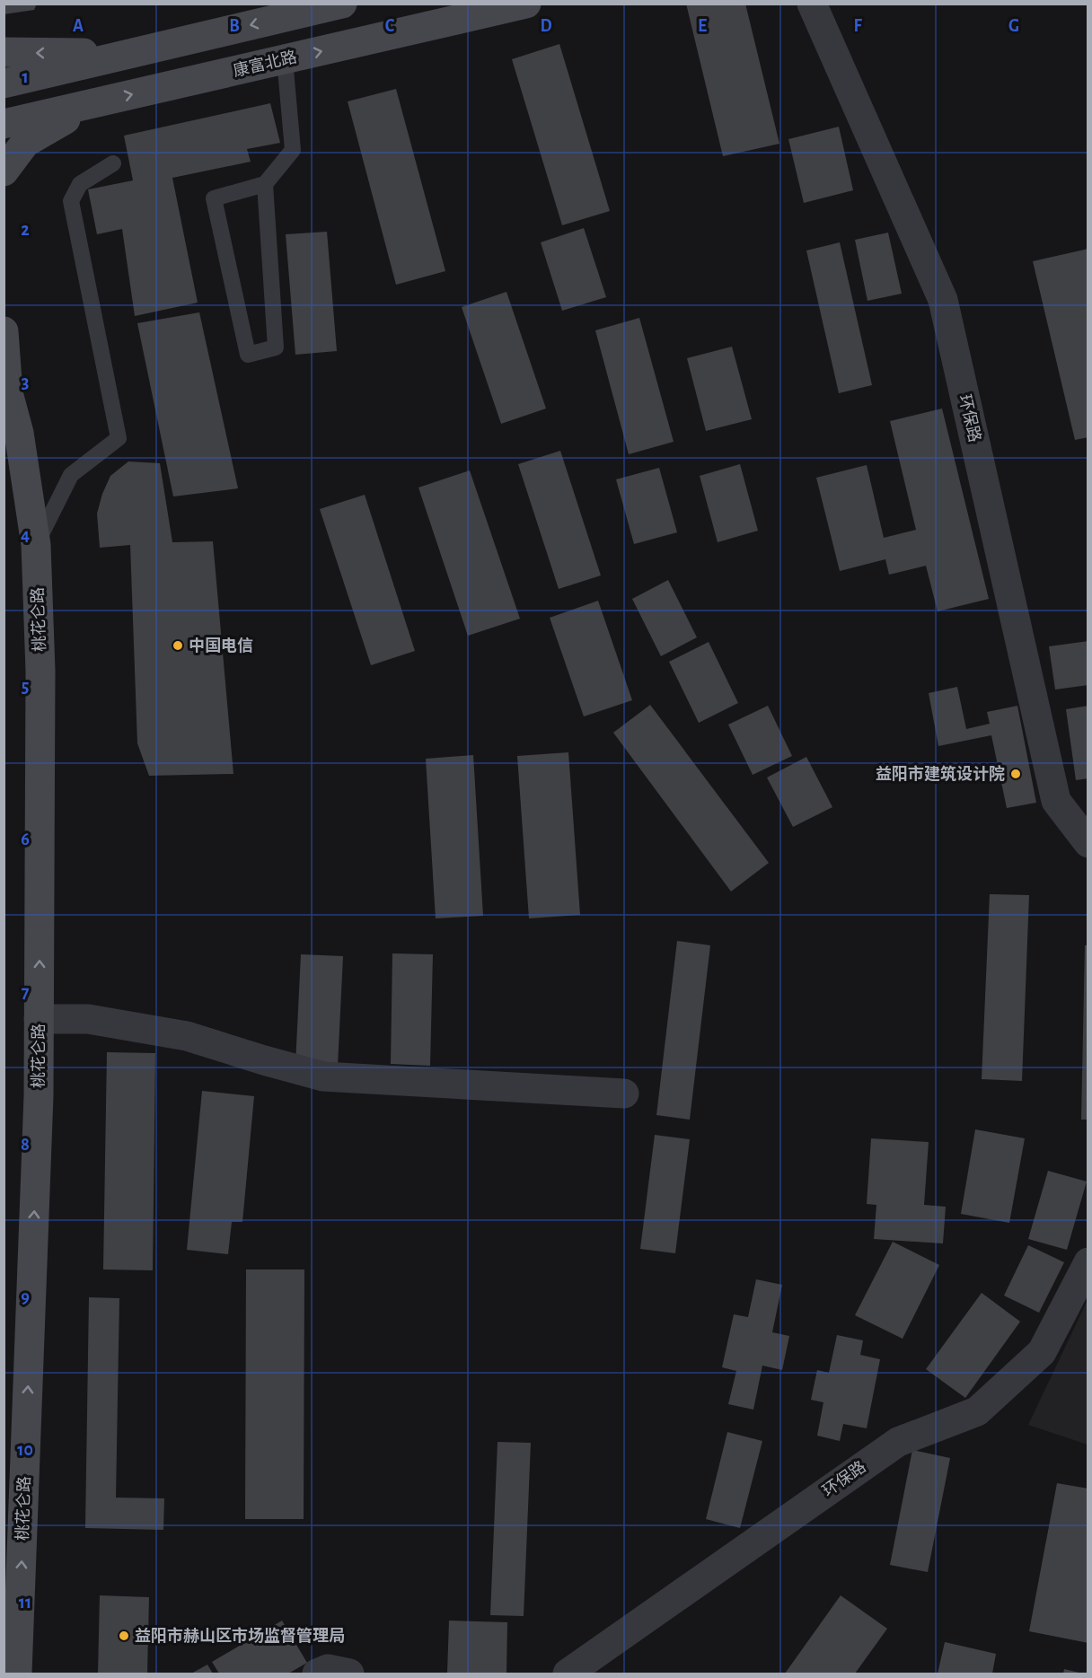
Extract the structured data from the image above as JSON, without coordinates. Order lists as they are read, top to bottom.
{
  "streets": {
    "main road": ["康富北路", "桃花仑路"],
    "street": ["环保路"]
  },
  "one_way": ["桃花仑路"],
  "places": ["中国电信", "益阳市建筑设计院", "益阳市赫山区市场监督管理局"],
  "grid": {
    "columns": [
      "A",
      "B",
      "C",
      "D",
      "E",
      "F",
      "G"
    ],
    "rows": [
      "1",
      "2",
      "3",
      "4",
      "5",
      "6",
      "7",
      "8",
      "9",
      "10",
      "11"
    ]
  }
}
